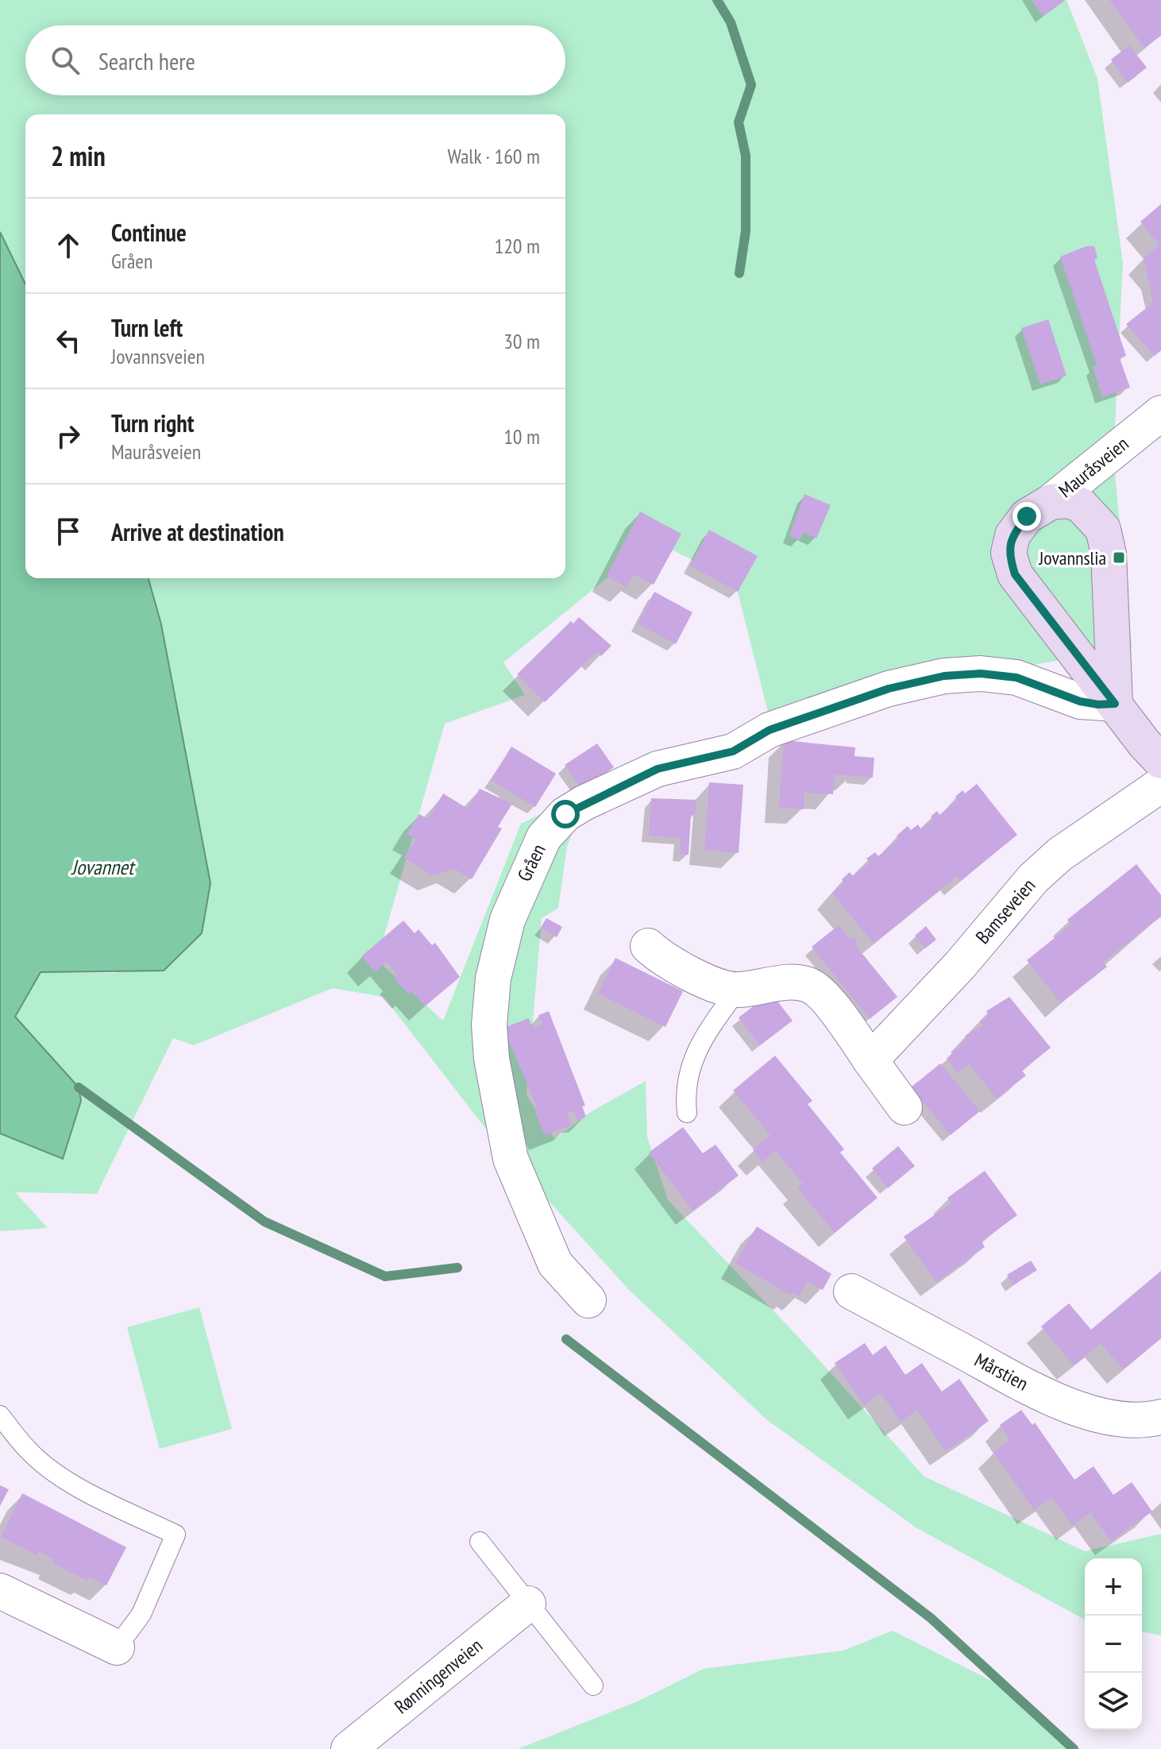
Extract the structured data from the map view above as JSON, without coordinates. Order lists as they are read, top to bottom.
{
  "streets": {
    "street": [
      "Mauråsveien",
      "Gråen",
      "Bamseveien",
      "Mårstien",
      "Rønningenveien"
    ]
  },
  "crossings": [
    ["Mauråsveien", "Gråen"]
  ],
  "water": ["Jovannet"],
  "places": {
    "transit": ["Jovannslia"]
  },
  "page": {
    "search": "Search here",
    "heading": ["2 min", "Walk · 160 m"],
    "list": [
      ["Continue", "Gråen", "120 m"],
      ["Turn left", "Jovannsveien", "30 m"],
      ["Turn right", "Mauråsveien", "10 m"],
      "Arrive at destination"
    ],
    "map_buttons": ["+", "−"]
  }
}
